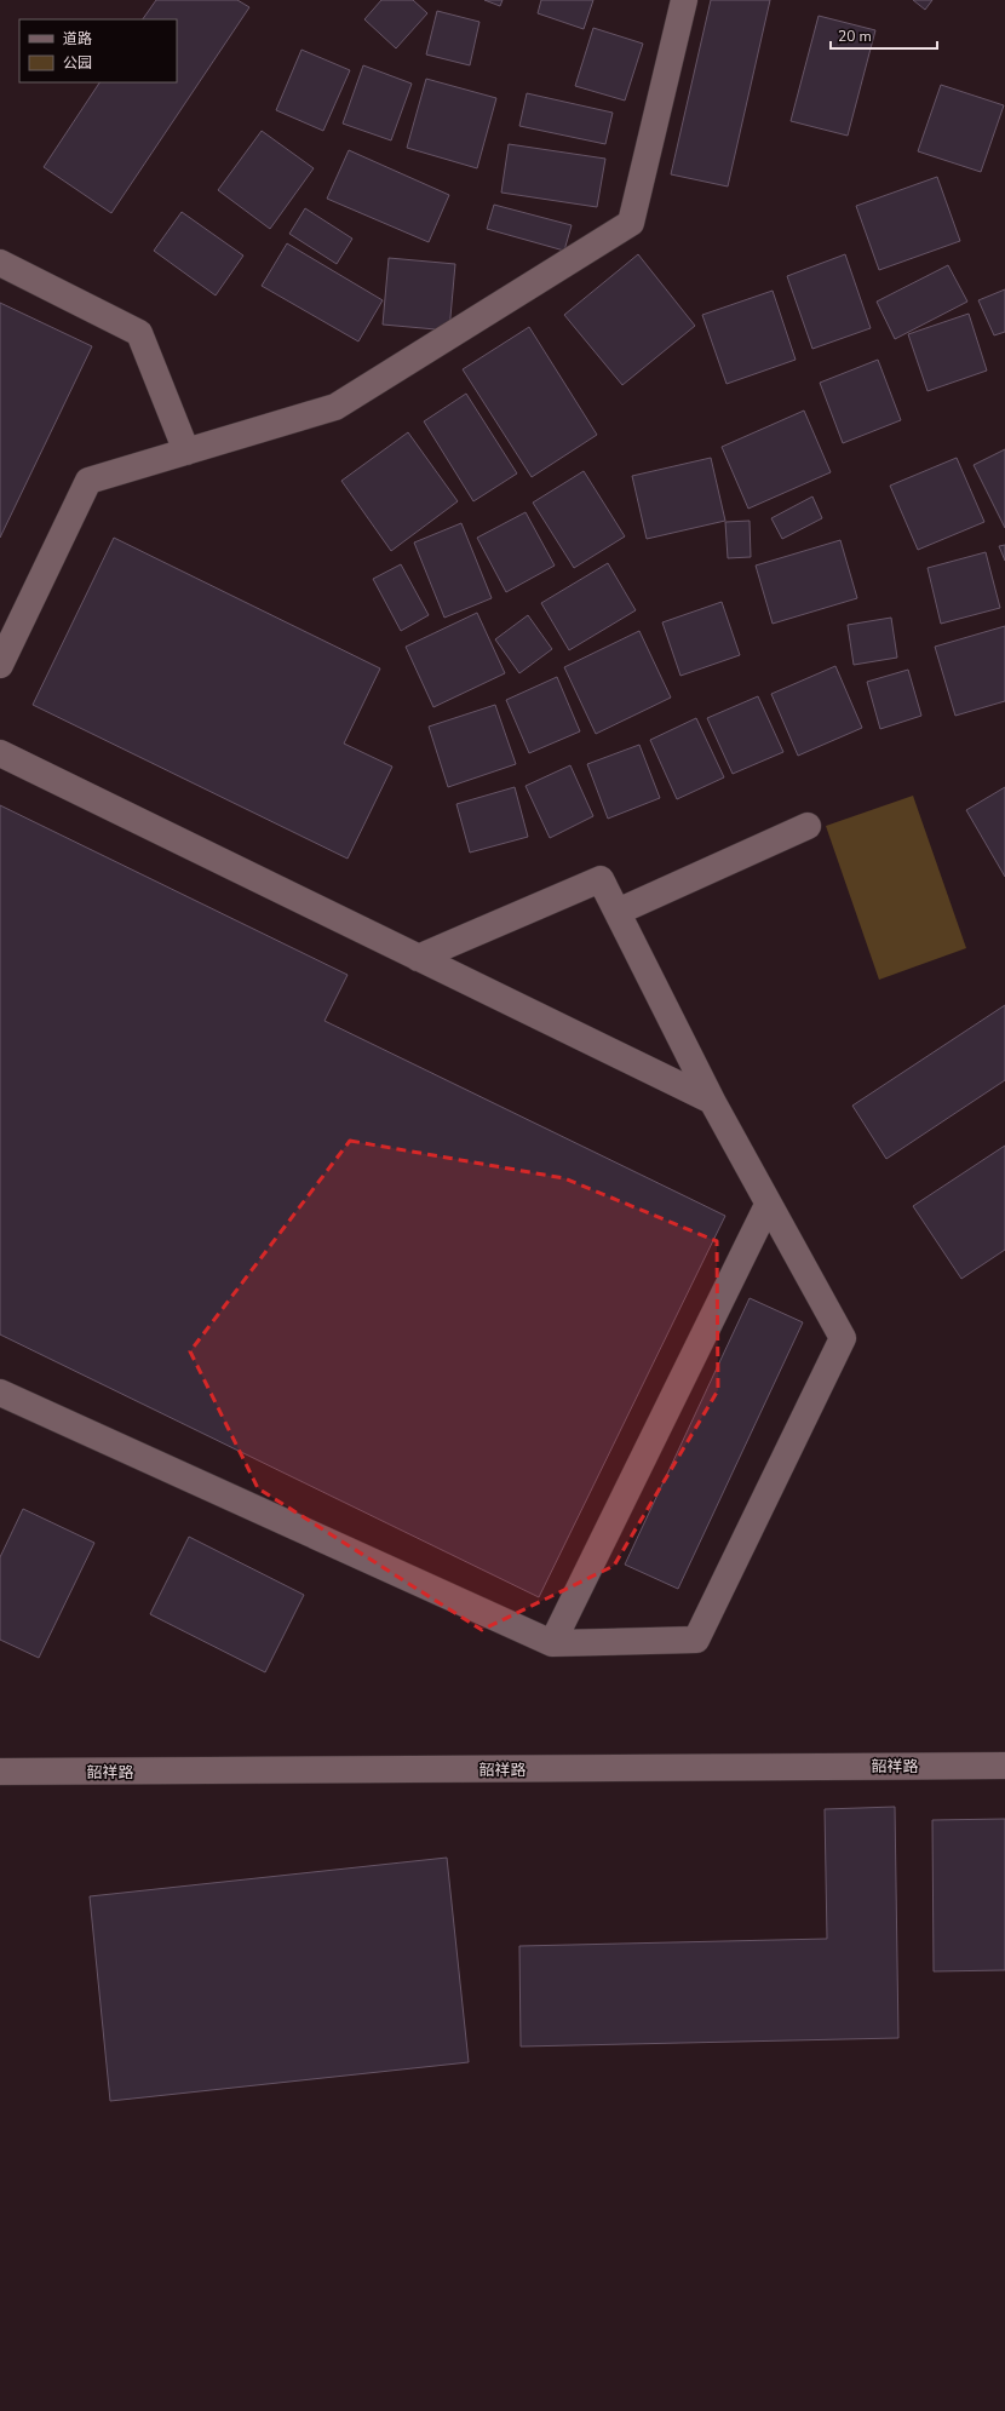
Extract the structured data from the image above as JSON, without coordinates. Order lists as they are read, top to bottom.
{
  "streets": {
    "street": ["韶祥路"]
  },
  "legend": ["道路", "公园"],
  "scale_bar": "20 m"
}
